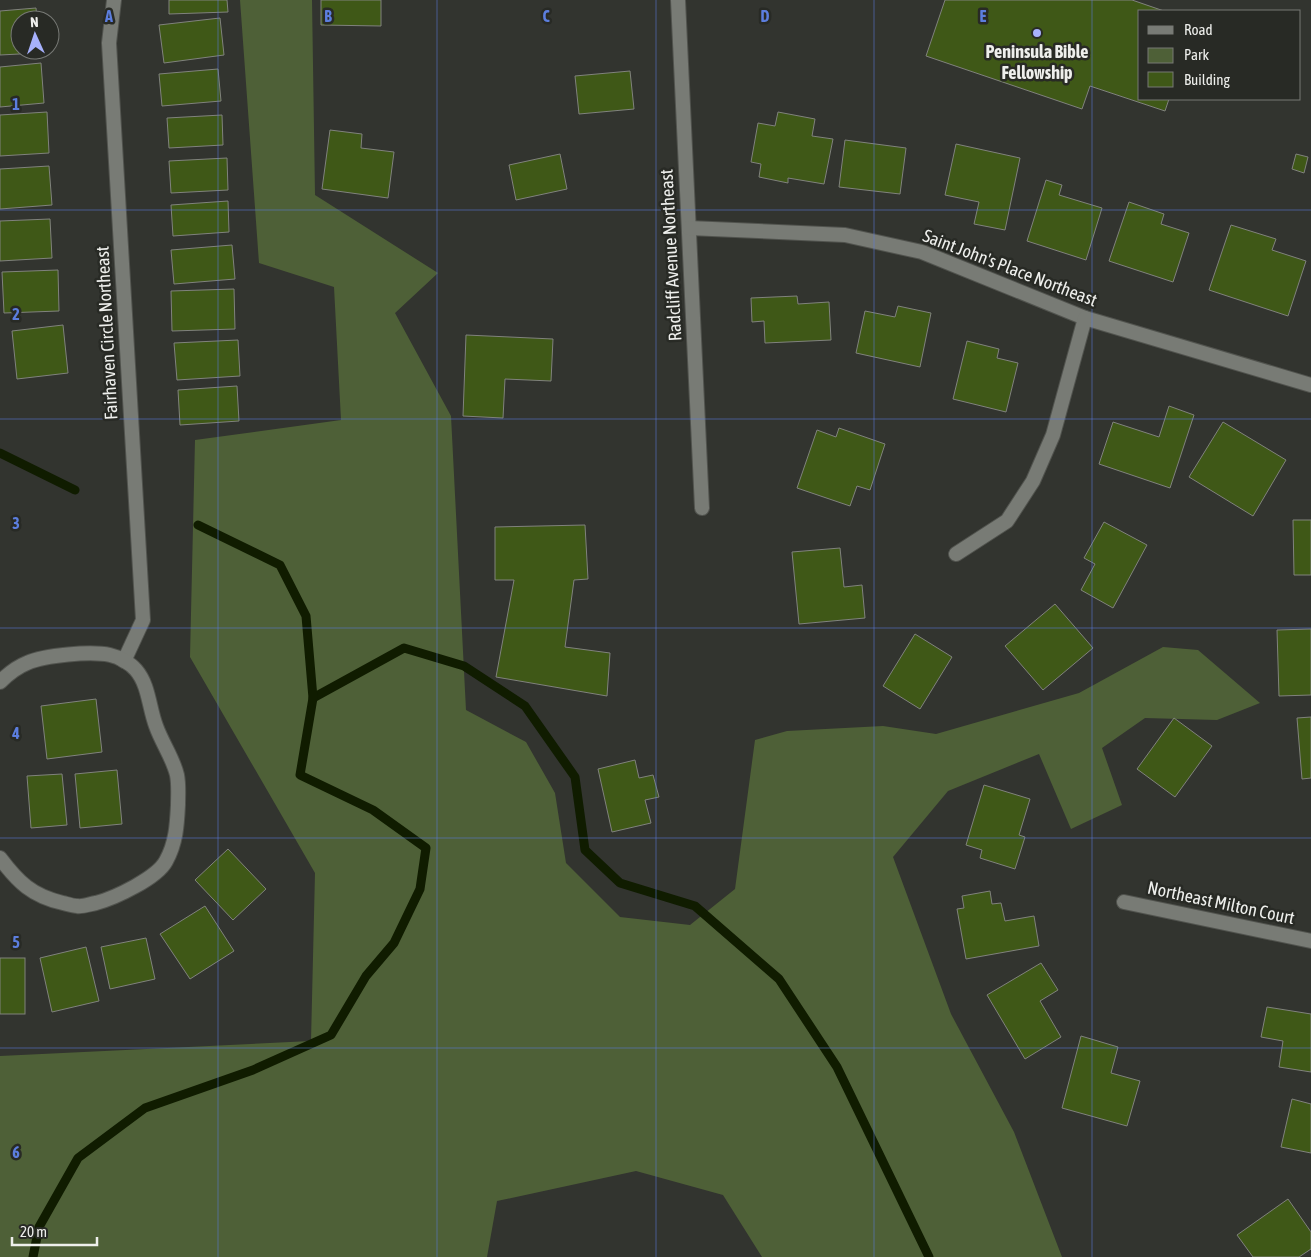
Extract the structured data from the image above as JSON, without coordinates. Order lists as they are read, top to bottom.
{
  "streets": {
    "street": [
      "Radcliff Avenue Northeast",
      "Saint John's Place Northeast",
      "Fairhaven Circle Northeast",
      "Northeast Milton Court"
    ]
  },
  "crossings": [
    ["Radcliff Avenue Northeast", "Saint John's Place Northeast"]
  ],
  "places": ["Peninsula Bible Fellowship"],
  "legend": ["Road", "Park", "Building"],
  "scale_bar": "20 m",
  "north": "top",
  "grid": {
    "columns": [
      "A",
      "B",
      "C",
      "D",
      "E"
    ],
    "rows": [
      "1",
      "2",
      "3",
      "4",
      "5",
      "6"
    ]
  }
}
